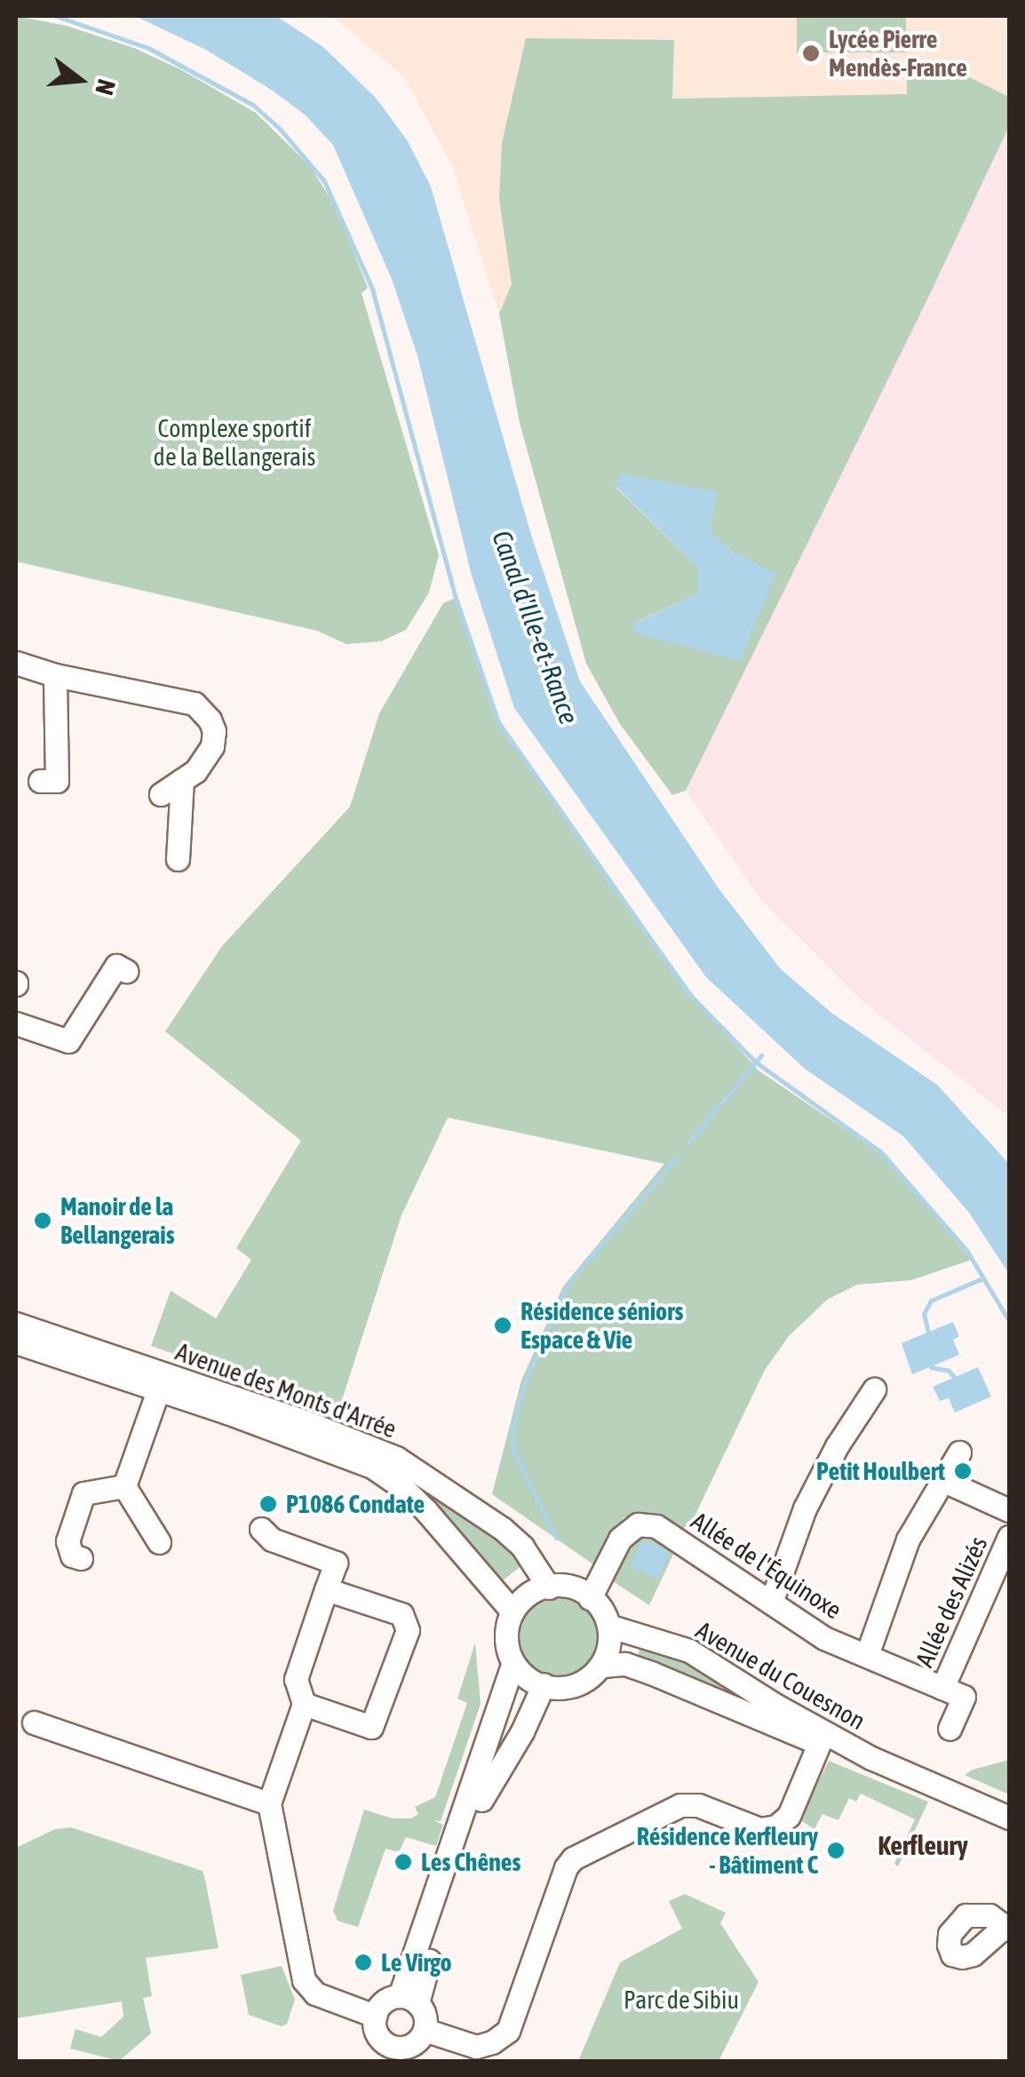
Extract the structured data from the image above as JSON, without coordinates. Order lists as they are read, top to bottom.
{
  "streets": {
    "street": [
      "Avenue des Monts d'Arrée",
      "Allée de l'Équinoxe",
      "Allée des Alizés",
      "Avenue du Couesnon"
    ]
  },
  "crossings": [
    ["Avenue des Monts d'Arrée", "Allée de l'Équinoxe"],
    ["Avenue des Monts d'Arrée", "Avenue du Couesnon"],
    ["Allée de l'Équinoxe", "Allée des Alizés"],
    ["Allée de l'Équinoxe", "Avenue du Couesnon"]
  ],
  "districts": ["Kerfleury"],
  "water": ["Canal d'Ille-et-Rance"],
  "parks": ["Complexe sportif de la Bellangerais", "Parc de Sibiu"],
  "places": [
    "Lycée Pierre Mendès-France",
    "Manoir de la Bellangerais",
    "Résidence séniors Espace & Vie",
    "Petit Houlbert",
    "P1086 Condate",
    "Résidence Kerfleury - Bâtiment C",
    "Les Chênes",
    "Le Virgo"
  ],
  "north": "right"
}
